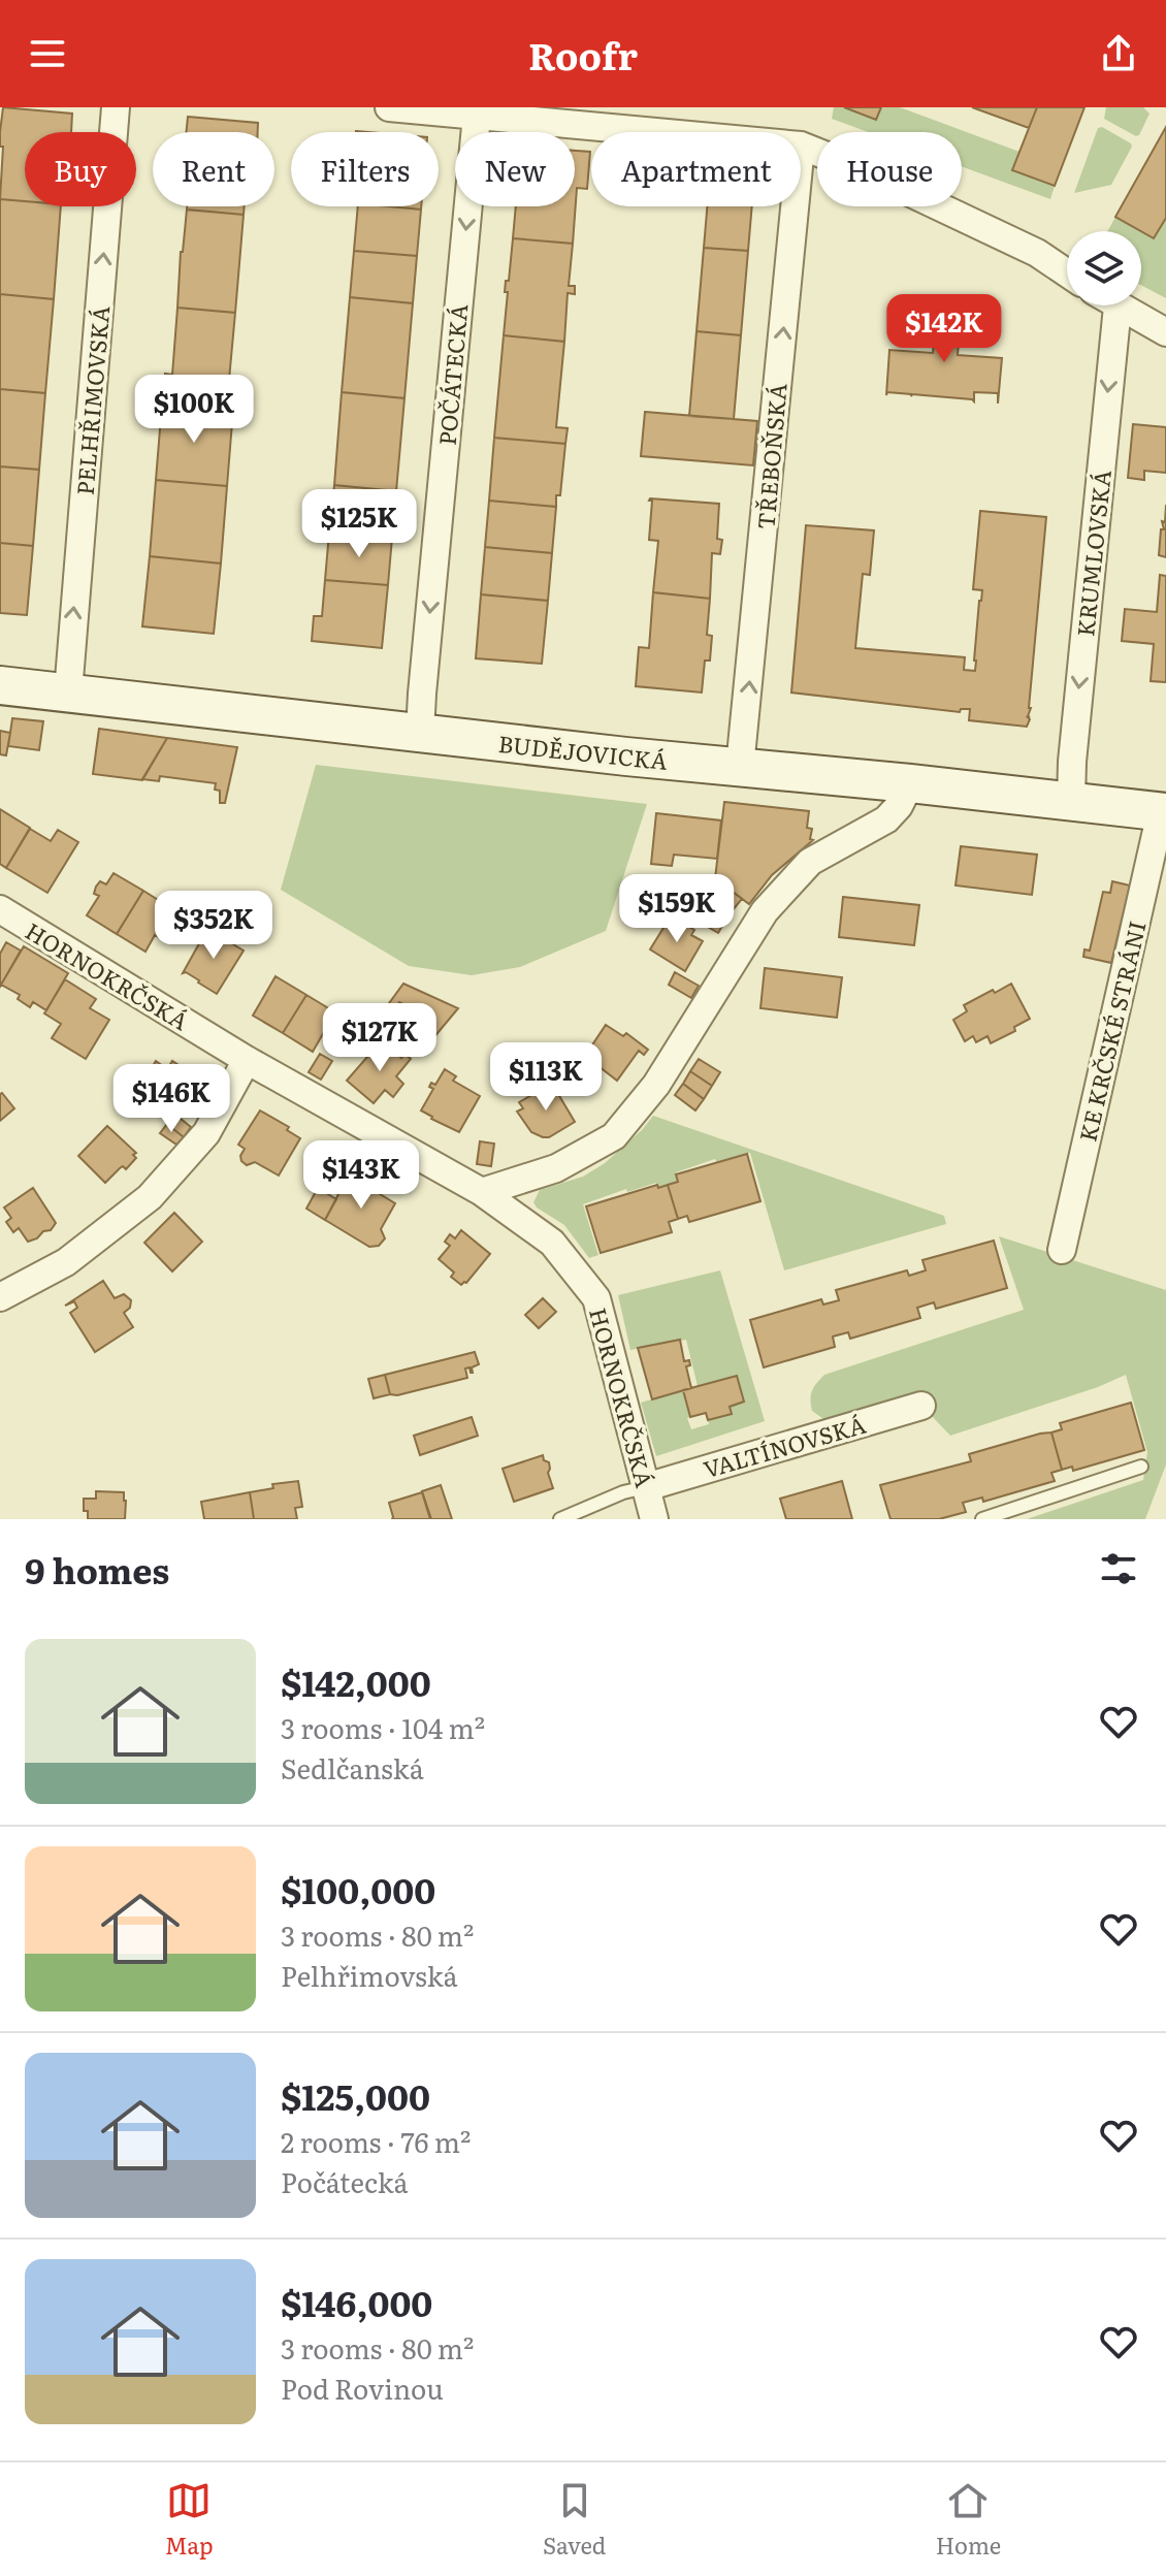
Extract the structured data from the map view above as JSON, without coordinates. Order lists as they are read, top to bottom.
{
  "streets": {
    "street": [
      "POČÁTECKÁ",
      "PELHŘIMOVSKÁ",
      "TŘEBOŇSKÁ",
      "KRUMLOVSKÁ",
      "BUDĚJOVICKÁ",
      "HORNOKRČSKÁ",
      "KE KRČSKÉ STRÁNI",
      "VALTÍNOVSKÁ"
    ]
  },
  "crossings": [
    ["POČÁTECKÁ", "BUDĚJOVICKÁ"],
    ["PELHŘIMOVSKÁ", "BUDĚJOVICKÁ"],
    ["TŘEBOŇSKÁ", "BUDĚJOVICKÁ"],
    ["KRUMLOVSKÁ", "BUDĚJOVICKÁ"],
    ["BUDĚJOVICKÁ", "KE KRČSKÉ STRÁNI"],
    ["HORNOKRČSKÁ", "VALTÍNOVSKÁ"]
  ],
  "one_way": [
    "POČÁTECKÁ",
    "PELHŘIMOVSKÁ",
    "TŘEBOŇSKÁ",
    "KRUMLOVSKÁ"
  ],
  "page": {
    "header": "Roofr",
    "chip": [
      "Buy",
      "Rent",
      "Filters",
      "New",
      "Apartment",
      "House"
    ],
    "price": [
      "$142K",
      "$100K",
      "$125K",
      "$159K",
      "$352K",
      "$127K",
      "$113K",
      "$146K",
      "$143K"
    ],
    "heading": "9 homes",
    "list": [
      {
        "name": "$142,000",
        "note": "3 rooms · 104 m² · Sedlčanská"
      },
      {
        "name": "$100,000",
        "note": "3 rooms · 80 m² · Pelhřimovská"
      },
      {
        "name": "$125,000",
        "note": "2 rooms · 76 m² · Počátecká"
      },
      {
        "name": "$146,000",
        "note": "3 rooms · 80 m² · Pod Rovinou"
      }
    ],
    "tabs": ["Map", "Saved", "Home"]
  }
}
